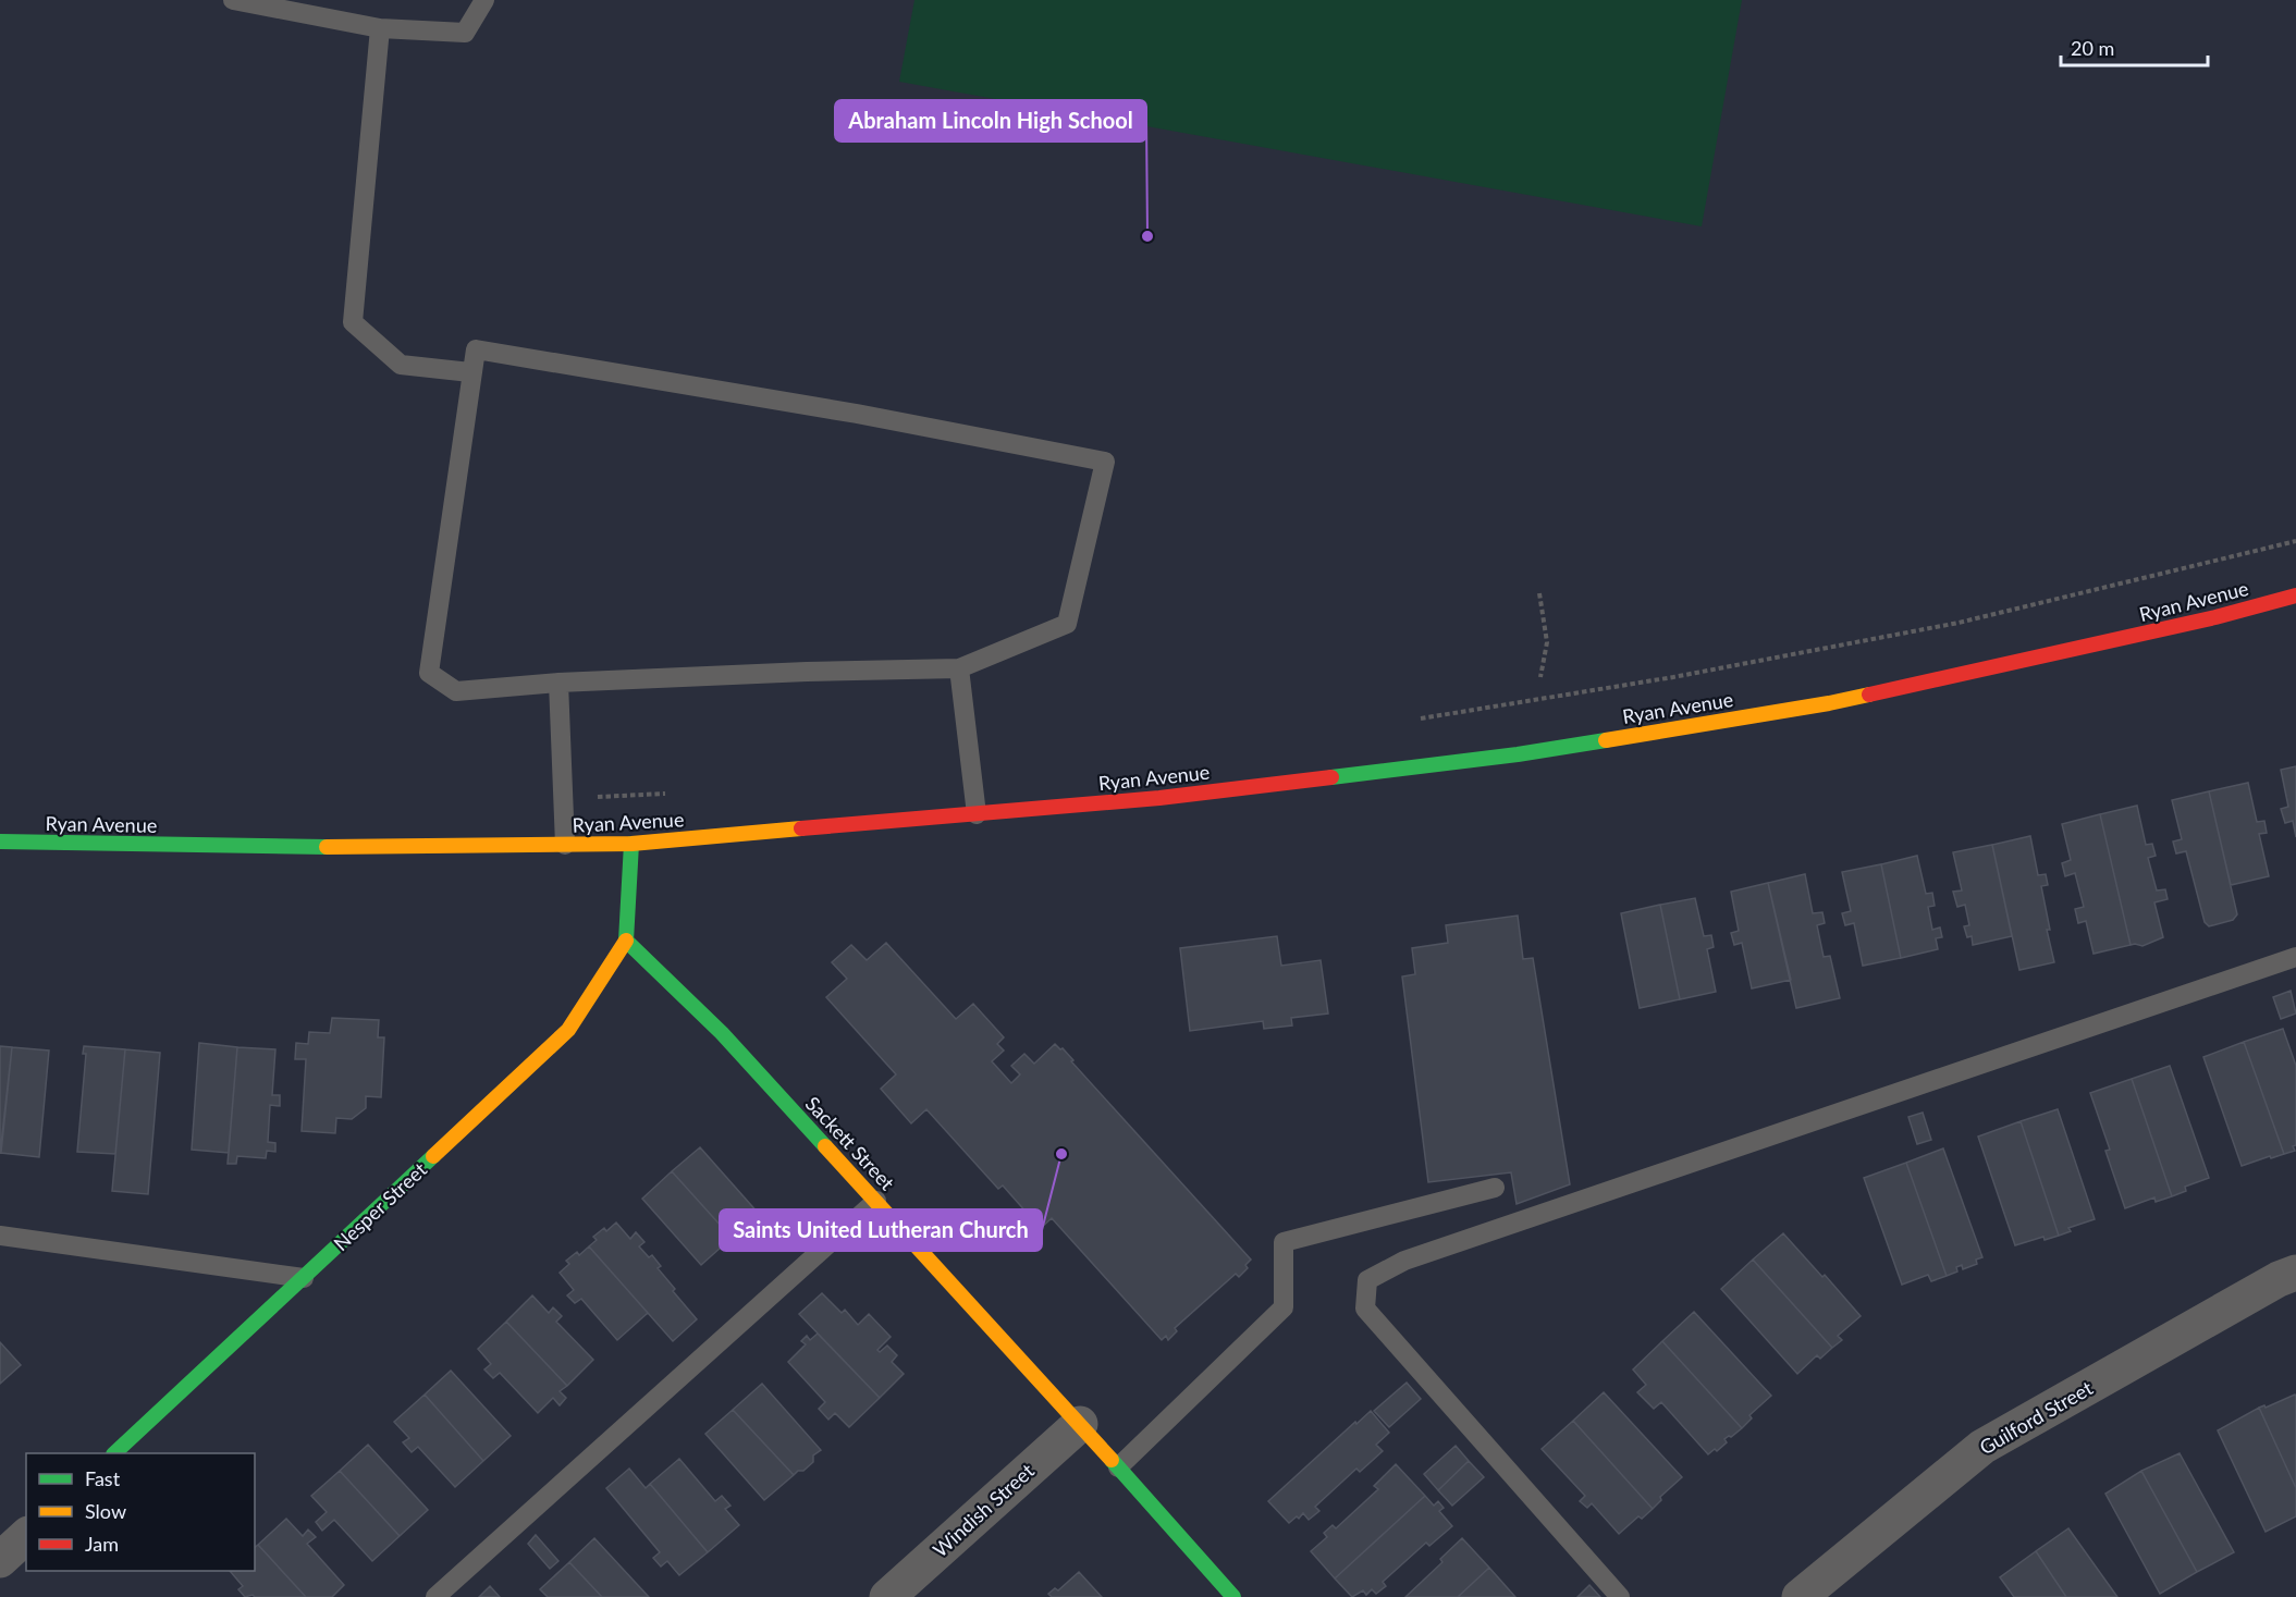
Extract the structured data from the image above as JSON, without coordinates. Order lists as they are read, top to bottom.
{
  "streets": {
    "street": [
      "Ryan Avenue",
      "Sackett Street",
      "Nesper Street",
      "Guilford Street",
      "Windish Street"
    ]
  },
  "crossings": [
    ["Sackett Street", "Nesper Street"],
    ["Sackett Street", "Windish Street"]
  ],
  "places": ["Abraham Lincoln High School", "Saints United Lutheran Church"],
  "legend": ["Fast", "Slow", "Jam"],
  "scale_bar": "20 m"
}
